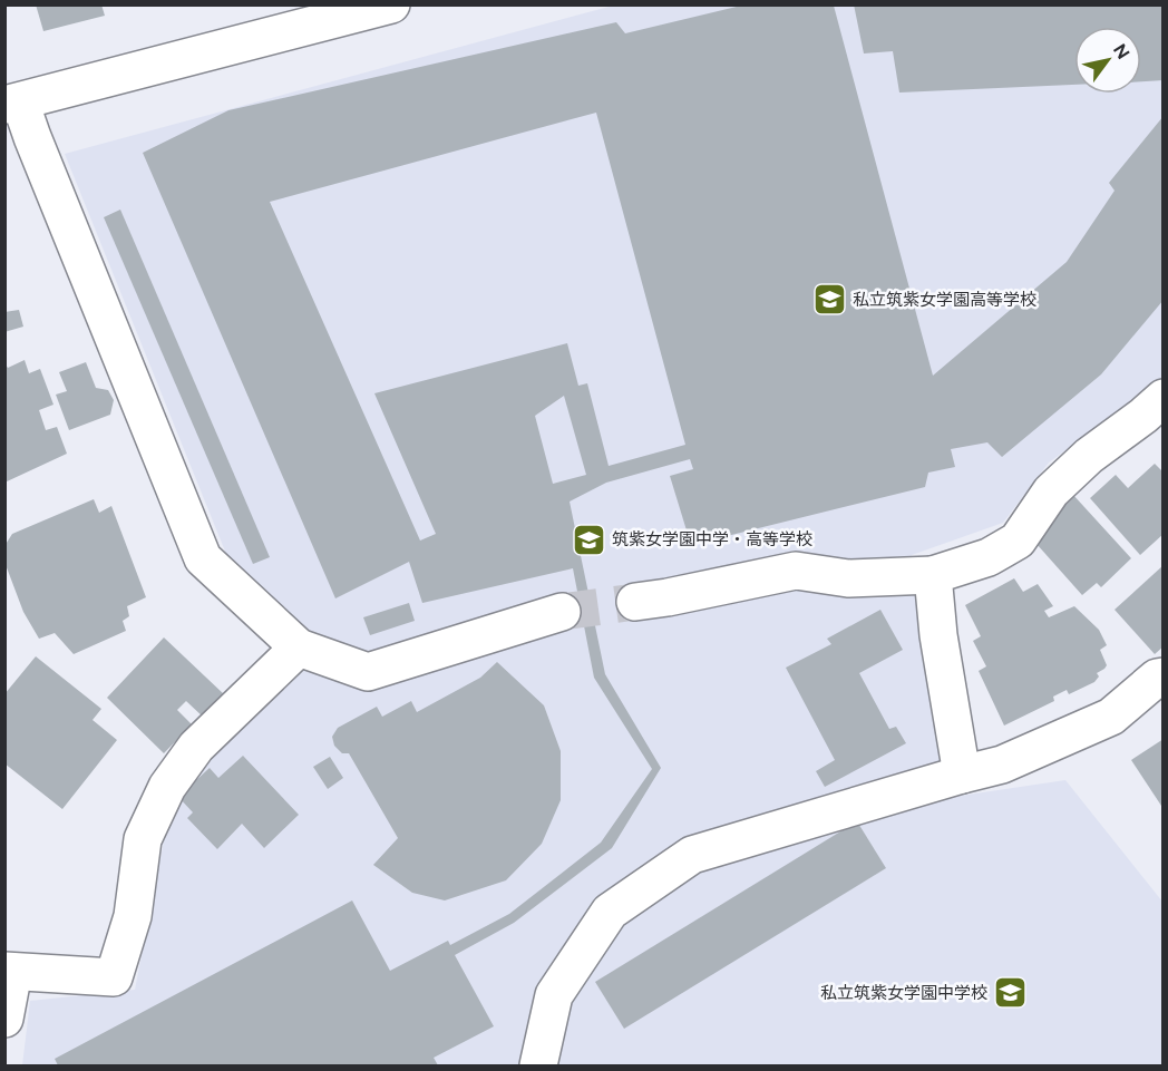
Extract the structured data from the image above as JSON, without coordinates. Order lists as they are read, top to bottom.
{
  "places": {
    "school or university": ["私立筑紫女学園高等学校", "筑紫女学園中学・高等学校", "私立筑紫女学園中学校"]
  },
  "north": "top right"
}
